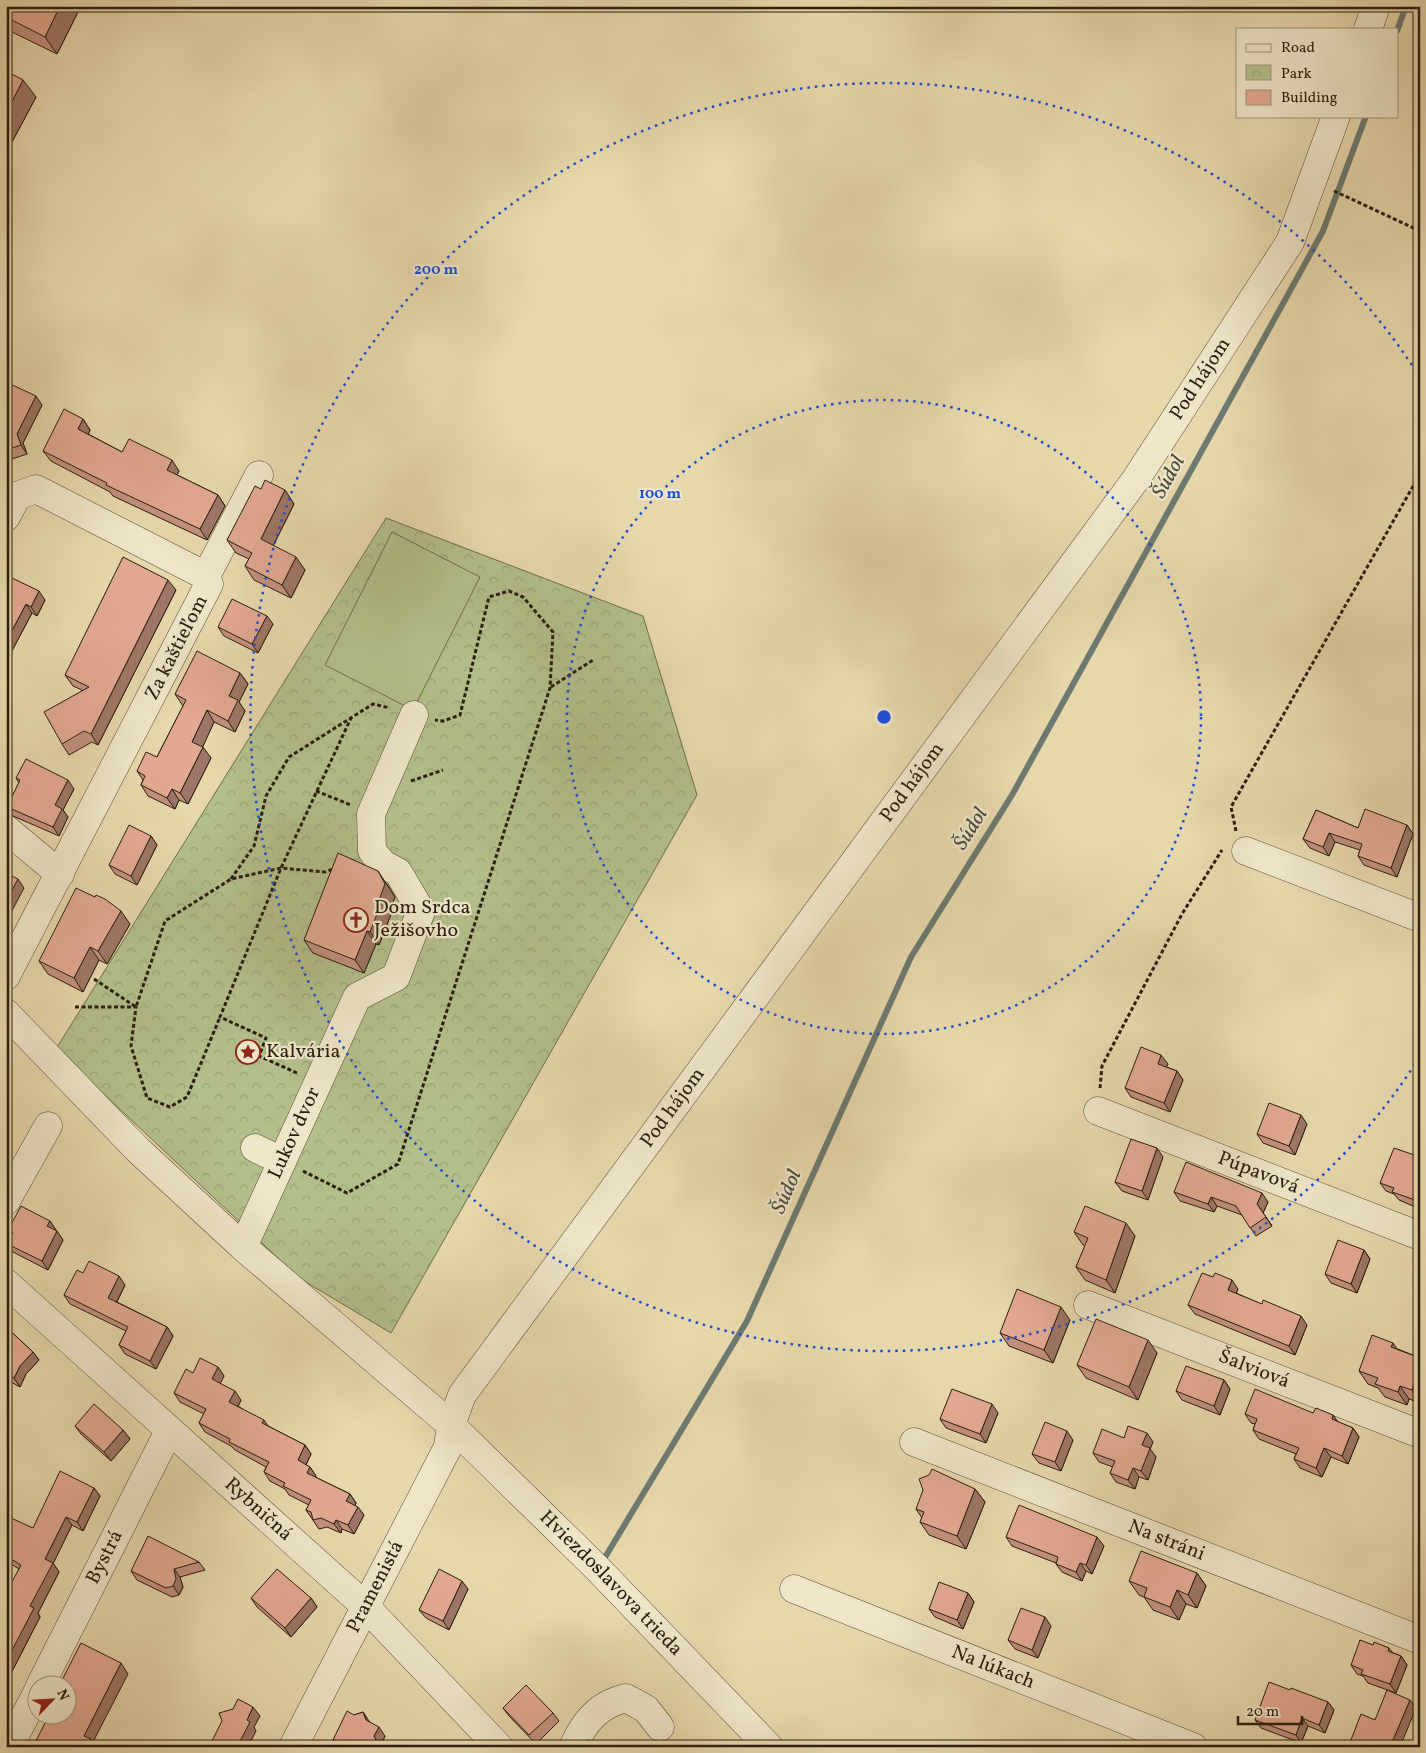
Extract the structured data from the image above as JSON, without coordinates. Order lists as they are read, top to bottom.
{
  "streets": {
    "street": [
      "Pod hájom",
      "Za kaštieľom",
      "Lukov dvor",
      "Púpavová",
      "Šalviová",
      "Rybničná",
      "Na stráni",
      "Bystrá",
      "Hviezdoslavova trieda",
      "Pramenistá",
      "Na lúkach"
    ]
  },
  "crossings": [
    ["Pod hájom", "Hviezdoslavova trieda"],
    ["Pod hájom", "Pramenistá"],
    ["Lukov dvor", "Hviezdoslavova trieda"],
    ["Rybničná", "Bystrá"],
    ["Rybničná", "Pramenistá"],
    ["Hviezdoslavova trieda", "Pramenistá"]
  ],
  "water": ["Šúdol"],
  "places": {
    "church": ["Dom Srdca Ježišovho"],
    "place": ["Kalvária"]
  },
  "legend": ["Road", "Park", "Building"],
  "scale_bar": "20 m",
  "north": "top right",
  "rings": ["200 m", "100 m"]
}
